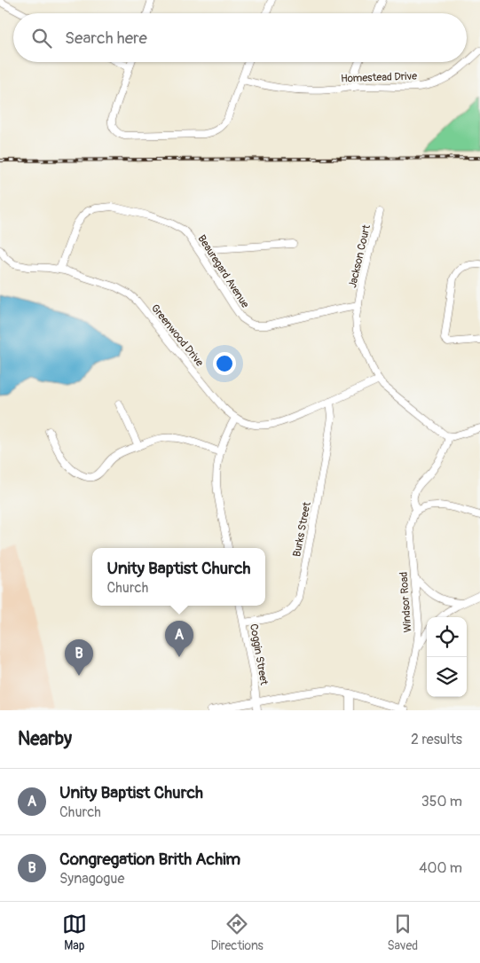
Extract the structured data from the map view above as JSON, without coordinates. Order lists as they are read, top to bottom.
{
  "streets": {
    "street": [
      "Homestead Drive",
      "Jackson Court",
      "Beauregard Avenue",
      "Greenwood Drive",
      "Burks Street",
      "Windsor Road",
      "Coggin Street"
    ]
  },
  "crossings": [
    ["Jackson Court", "Beauregard Avenue"],
    ["Beauregard Avenue", "Greenwood Drive"],
    ["Greenwood Drive", "Burks Street"],
    ["Burks Street", "Coggin Street"]
  ],
  "page": {
    "search": "Search here",
    "popup": ["Unity Baptist Church", "Church"],
    "pins": ["A", "B"],
    "heading": ["Nearby", "2 results"],
    "list": [
      {
        "mark": "A",
        "name": "Unity Baptist Church",
        "note": "Church",
        "value": "350 m"
      },
      {
        "mark": "B",
        "name": "Congregation Brith Achim",
        "note": "Synagogue",
        "value": "400 m"
      }
    ],
    "nav": ["Map", "Directions", "Saved"]
  }
}
